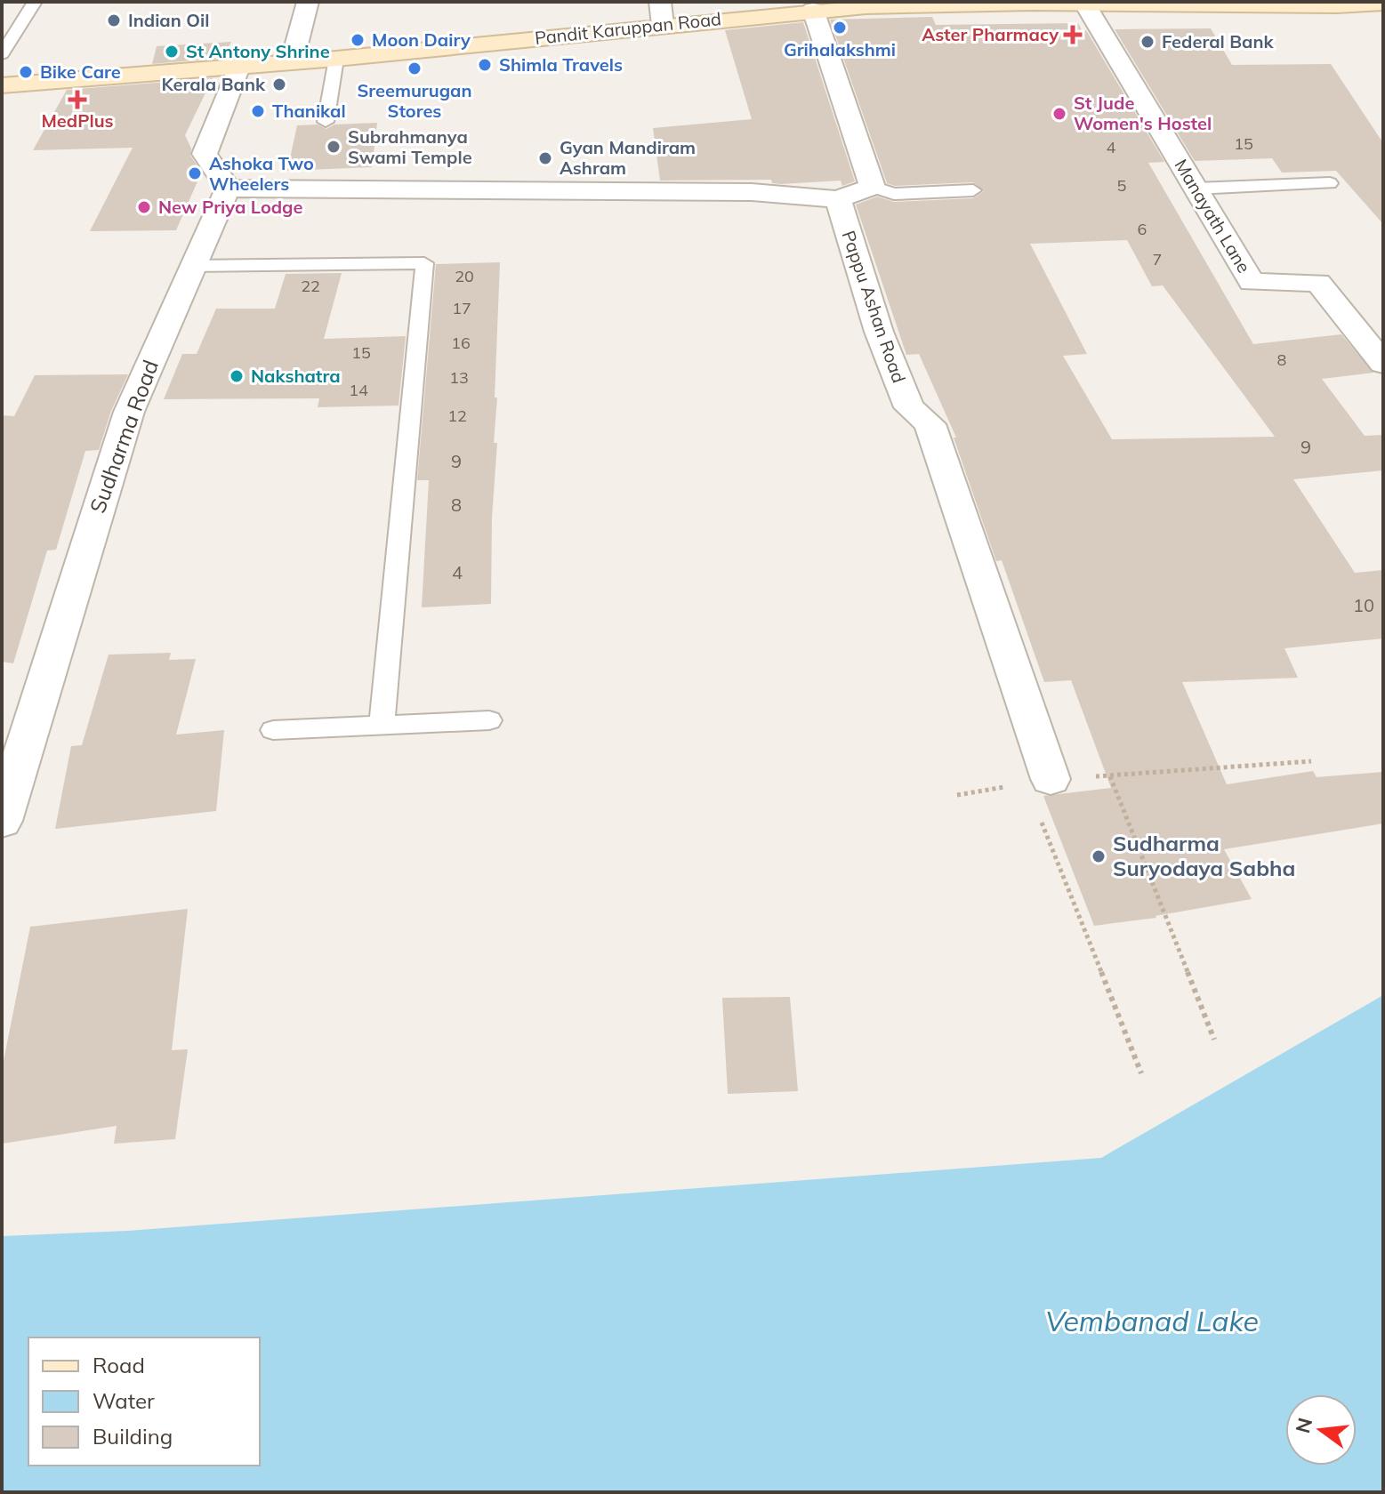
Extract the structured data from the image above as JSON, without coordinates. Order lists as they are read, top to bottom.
{
  "streets": {
    "main road": ["Pandit Karuppan Road"],
    "street": ["Manayath Lane", "Pappu Ashan Road", "Sudharma Road"]
  },
  "crossings": [
    ["Pandit Karuppan Road", "Manayath Lane"]
  ],
  "water": ["Vembanad Lake"],
  "places": {
    "other": [
      "Indian Oil",
      "Grihalakshmi",
      "Moon Dairy",
      "Federal Bank",
      "St Antony Shrine",
      "Shimla Travels",
      "Sreemurugan Stores",
      "Bike Care",
      "Kerala Bank",
      "Thanikal",
      "St Jude Women's Hostel",
      "Subrahmanya Swami Temple",
      "Gyan Mandiram Ashram",
      "Ashoka Two Wheelers",
      "New Priya Lodge",
      "Nakshatra",
      "Sudharma Suryodaya Sabha"
    ],
    "health": ["Aster Pharmacy", "MedPlus"]
  },
  "house_numbers": [
    "15",
    "4",
    "5",
    "6",
    "7",
    "20",
    "22",
    "17",
    "16",
    "15",
    "8",
    "13",
    "14",
    "12",
    "9",
    "9",
    "8",
    "4",
    "10"
  ],
  "legend": ["Road", "Water", "Building"],
  "north": "left"
}
